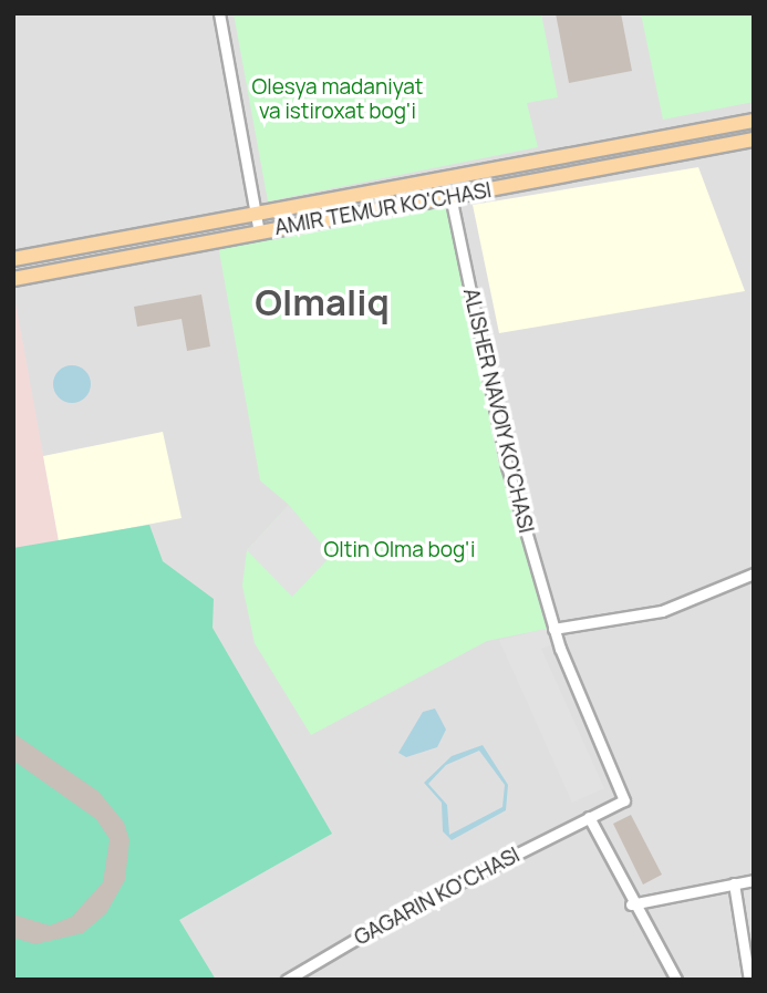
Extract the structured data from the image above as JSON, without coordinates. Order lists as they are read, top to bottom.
{
  "streets": {
    "main road": ["AMIR TEMUR KO'CHASI"],
    "street": ["ALISHER NAVOIY KO'CHASI", "GAGARIN KO'CHASI"]
  },
  "crossings": [
    ["AMIR TEMUR KO'CHASI", "ALISHER NAVOIY KO'CHASI"],
    ["ALISHER NAVOIY KO'CHASI", "GAGARIN KO'CHASI"]
  ],
  "districts": ["Olmaliq"],
  "parks": ["Olesya madaniyat va istiroxat bog'i", "Oltin Olma bog'i"]
}
